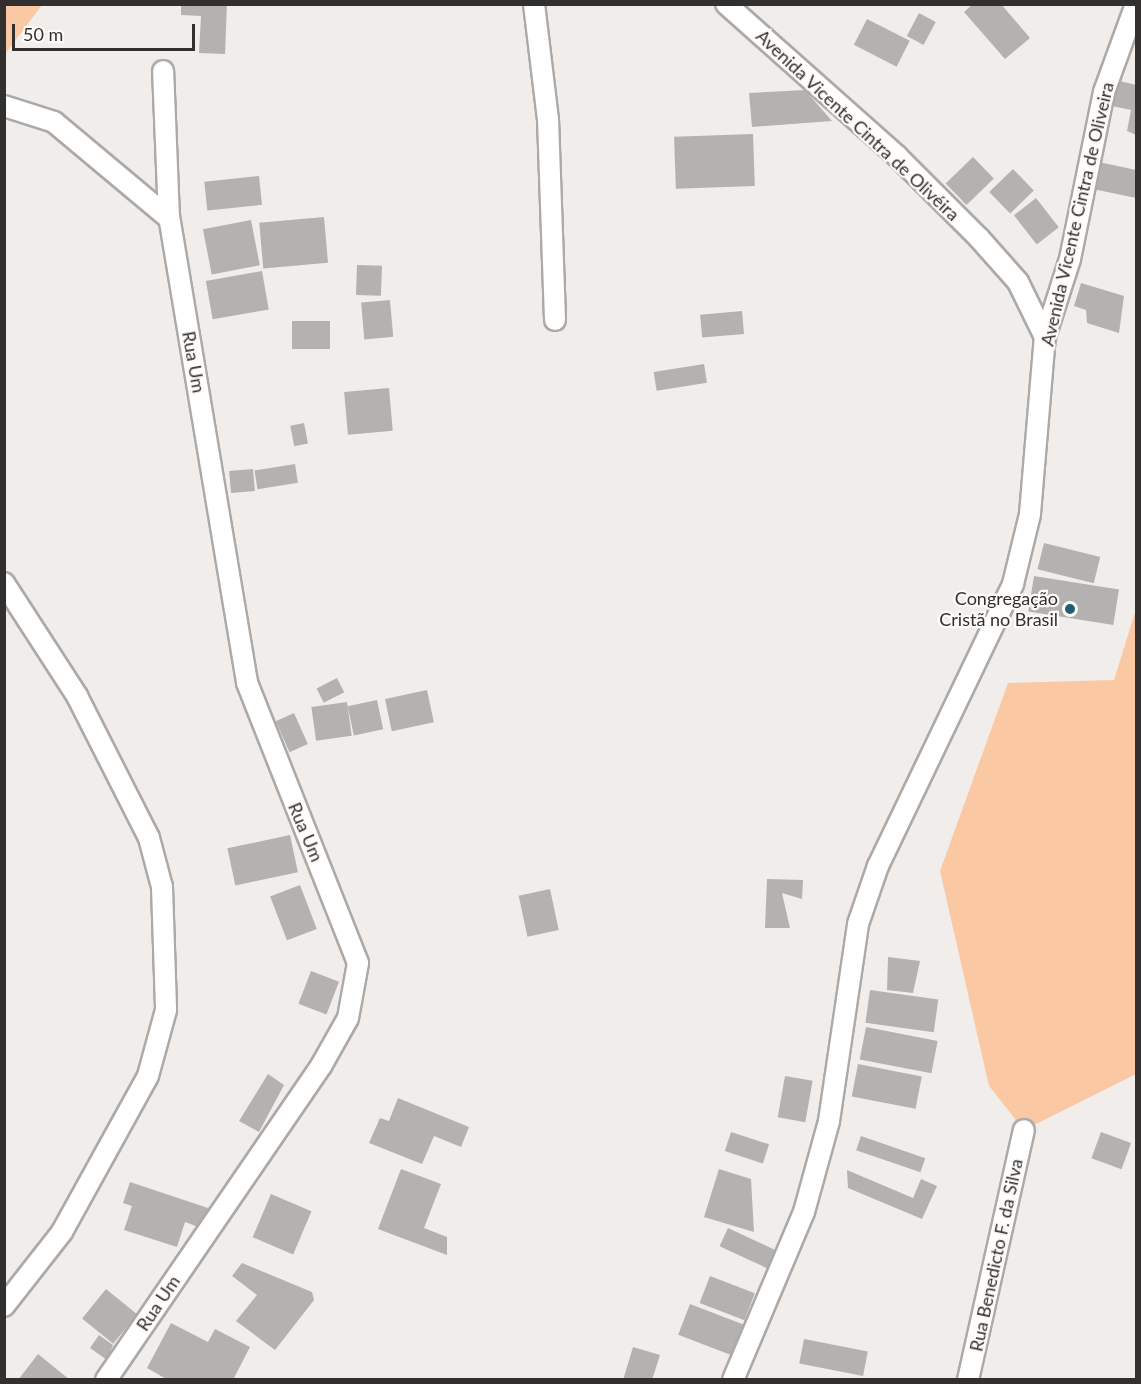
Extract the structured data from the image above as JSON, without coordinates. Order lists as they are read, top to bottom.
{
  "streets": {
    "street": [
      "Avenida Vicente Cintra de Olivéira",
      "Avenida Vicente Cintra de Oliveira",
      "Rua Um",
      "Rua Benedicto F. da Silva"
    ]
  },
  "crossings": [
    ["Avenida Vicente Cintra de Olivéira", "Avenida Vicente Cintra de Oliveira"]
  ],
  "places": ["Congregação Cristã no Brasil"],
  "scale_bar": "50 m"
}
